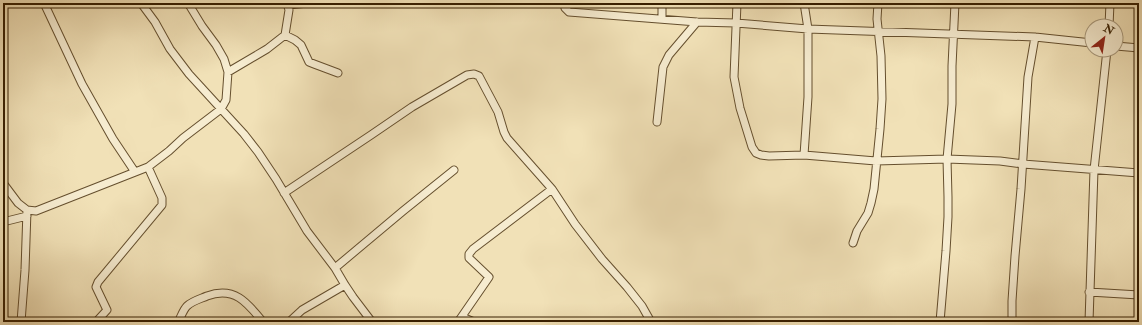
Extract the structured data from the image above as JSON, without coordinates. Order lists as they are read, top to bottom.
{
  "north": "top right"
}
